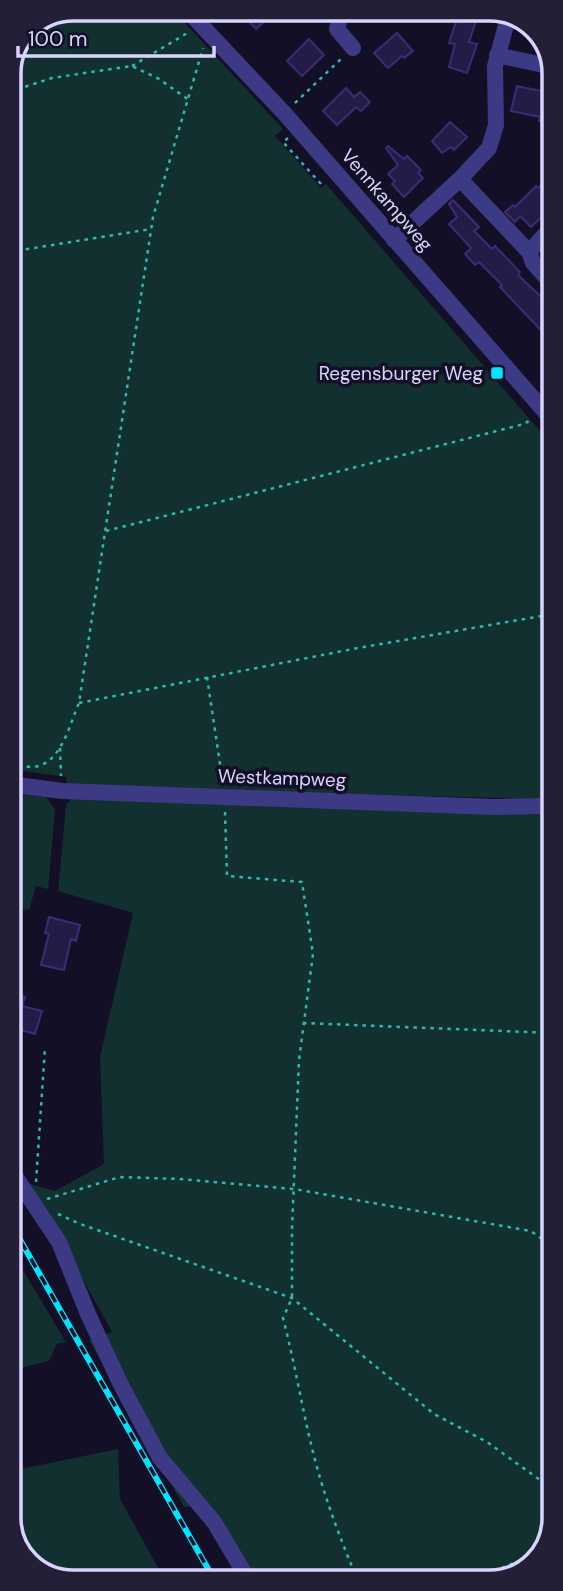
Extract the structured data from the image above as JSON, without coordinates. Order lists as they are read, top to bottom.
{
  "streets": {
    "street": ["Vennkampweg", "Westkampweg"]
  },
  "places": {
    "transit": ["Regensburger Weg"]
  },
  "scale_bar": "100 m"
}
